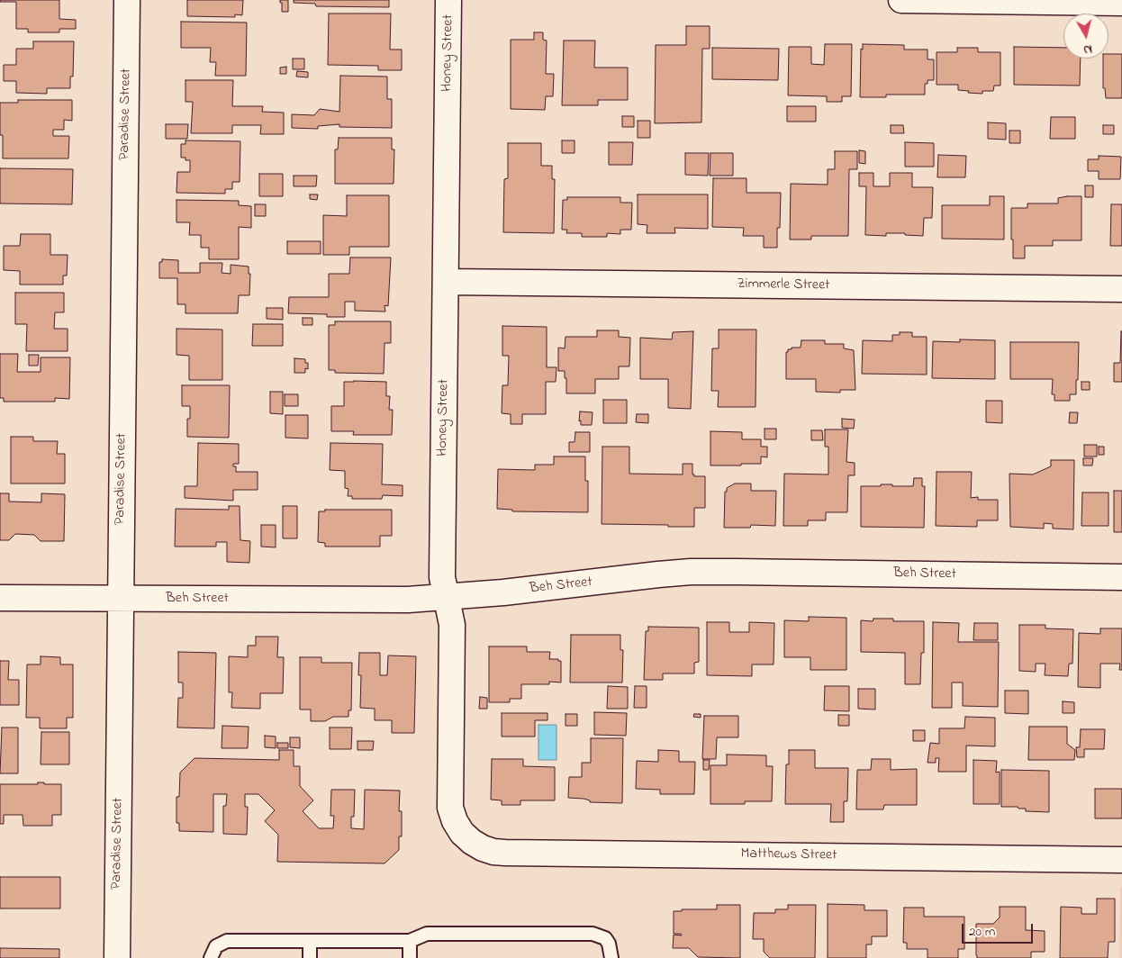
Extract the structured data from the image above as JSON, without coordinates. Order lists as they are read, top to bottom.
{
  "streets": {
    "street": [
      "Honey Street",
      "Paradise Street",
      "Zimmerle Street",
      "Beh Street",
      "Matthews Street"
    ]
  },
  "crossings": [
    ["Honey Street", "Zimmerle Street"],
    ["Honey Street", "Beh Street"],
    ["Honey Street", "Matthews Street"],
    ["Paradise Street", "Beh Street"]
  ],
  "scale_bar": "20 m",
  "north": "bottom"
}
